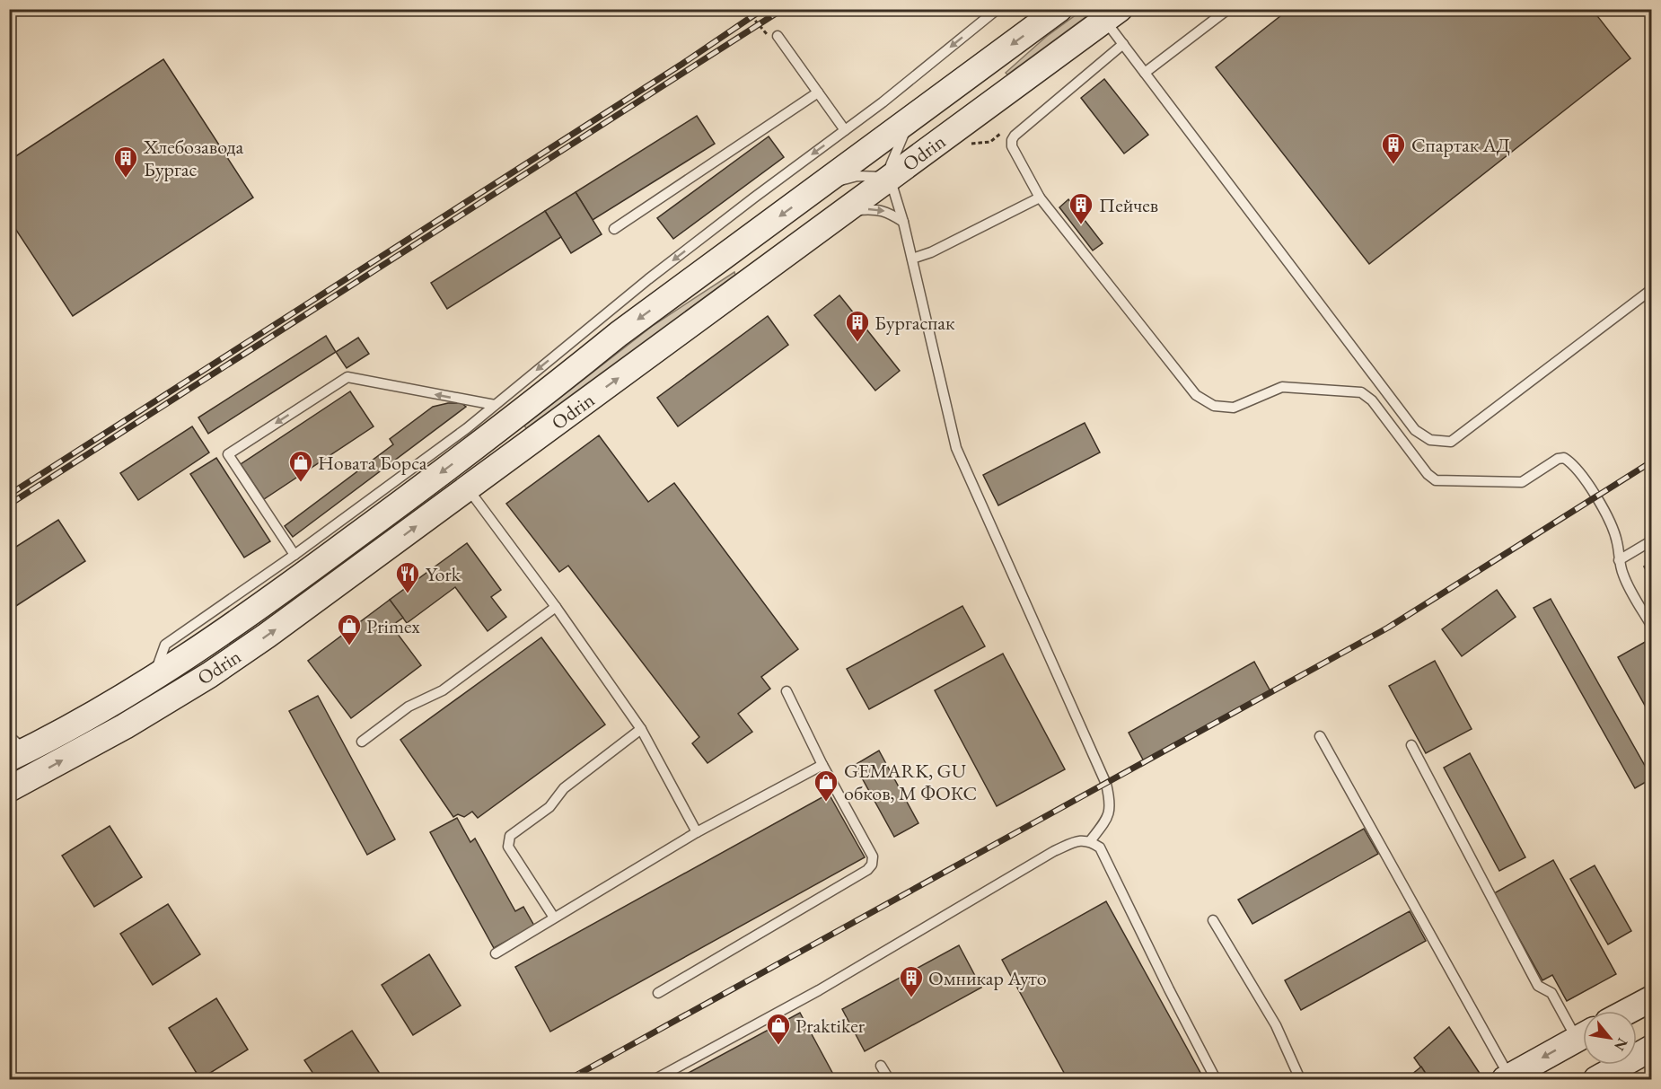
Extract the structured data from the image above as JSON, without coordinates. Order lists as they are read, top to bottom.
{
  "streets": {
    "main road": ["Odrin"]
  },
  "places": {
    "building": [
      "Спартак АД",
      "Хлебозавода Бургас",
      "Пейчев",
      "Бургаспак",
      "Омникар Ауто"
    ],
    "shop": [
      "Новата Борса",
      "Primex",
      "GEMARK, GU обков, М ФОКС",
      "Praktiker"
    ],
    "restaurant": ["York"]
  },
  "north": "bottom right"
}
